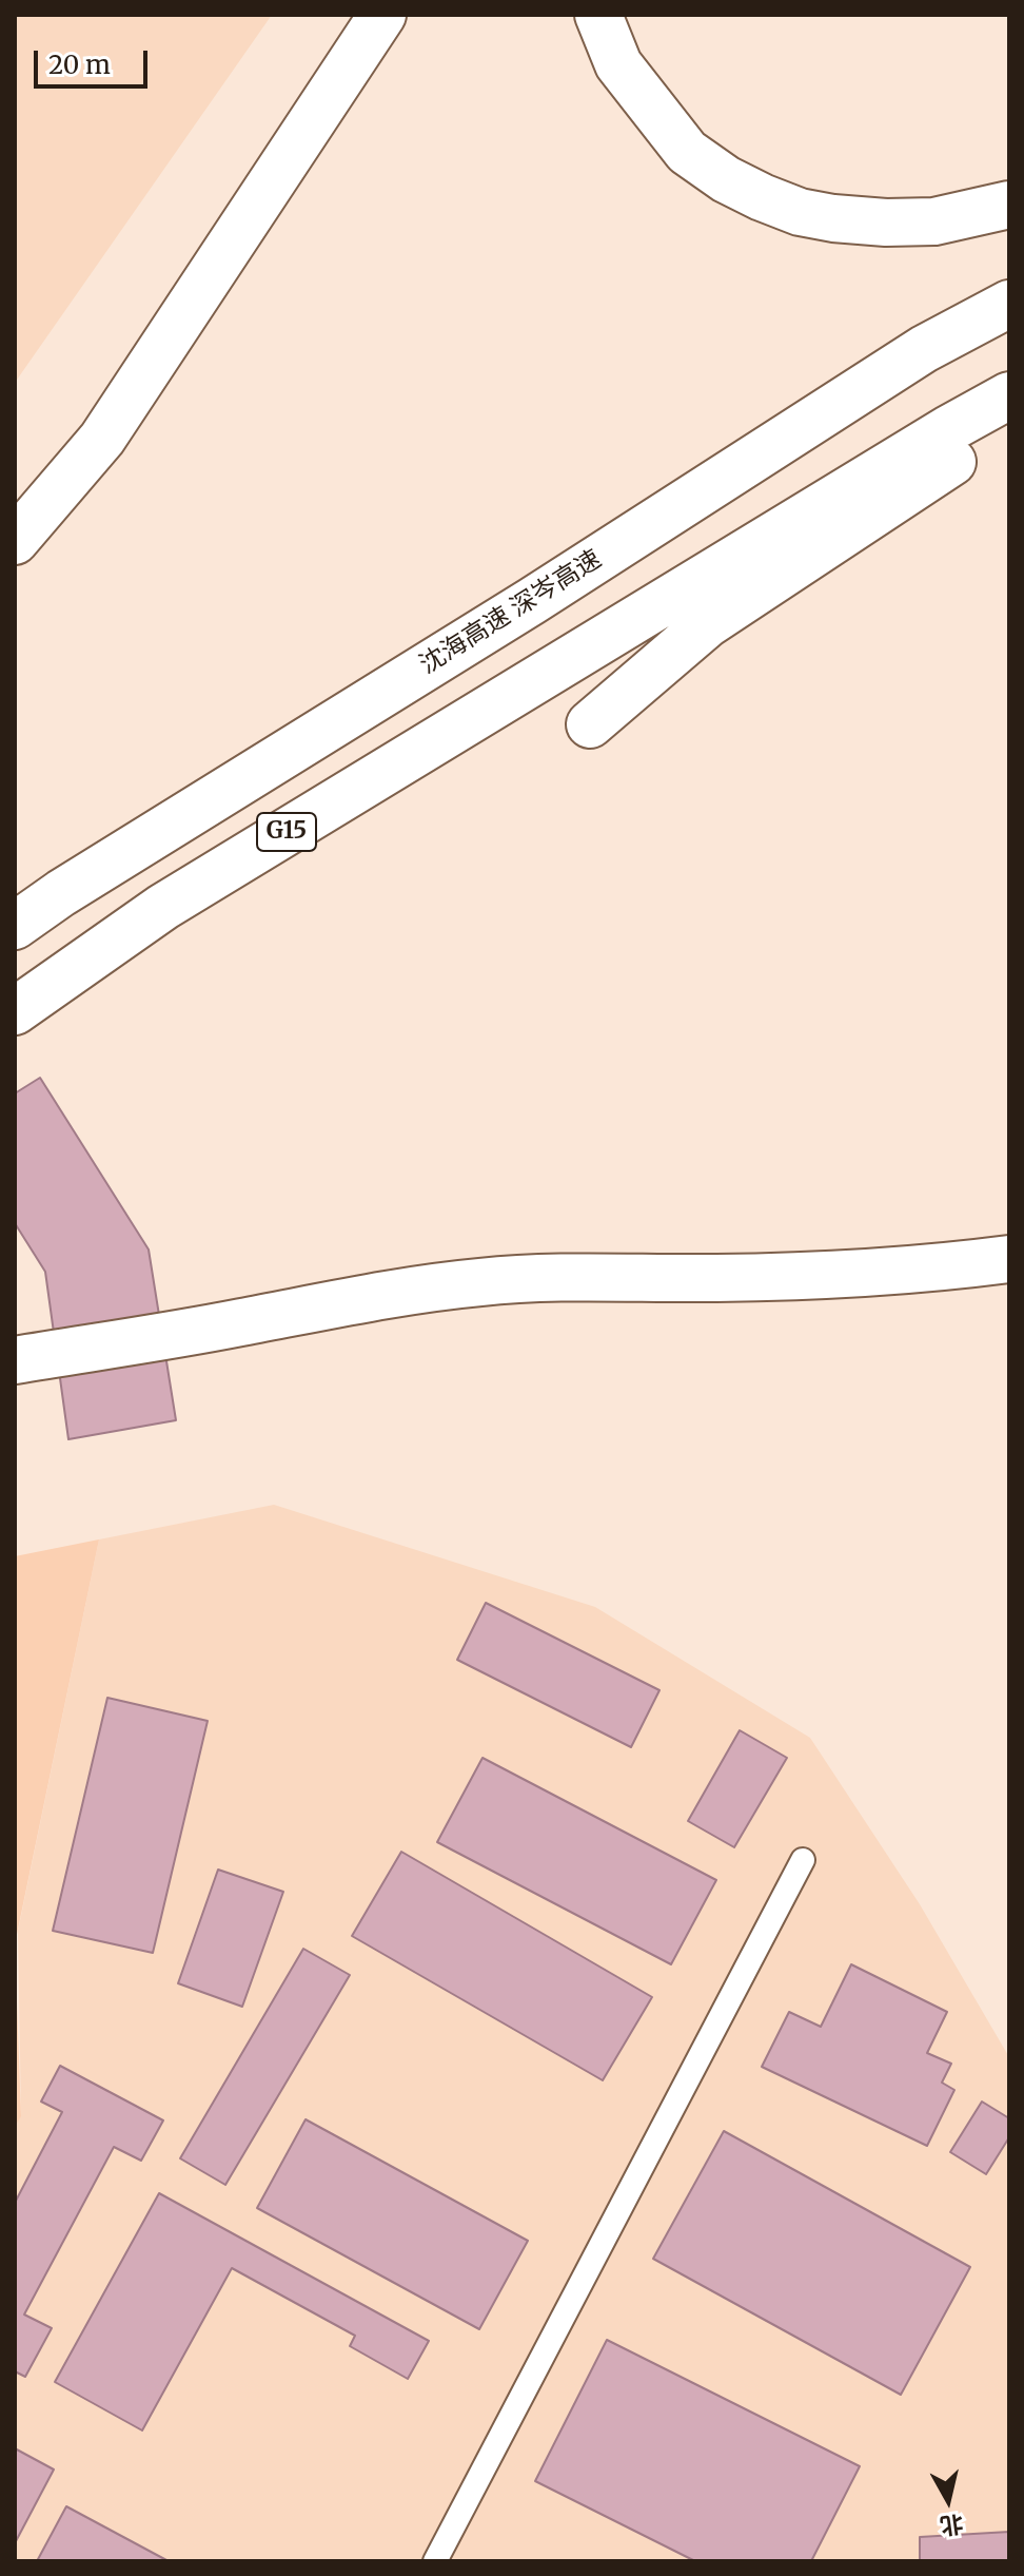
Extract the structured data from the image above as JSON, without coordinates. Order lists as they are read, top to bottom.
{
  "streets": {
    "highway": ["沈海高速 深岑高速", "G15"]
  },
  "scale_bar": "20 m",
  "north": "bottom"
}
